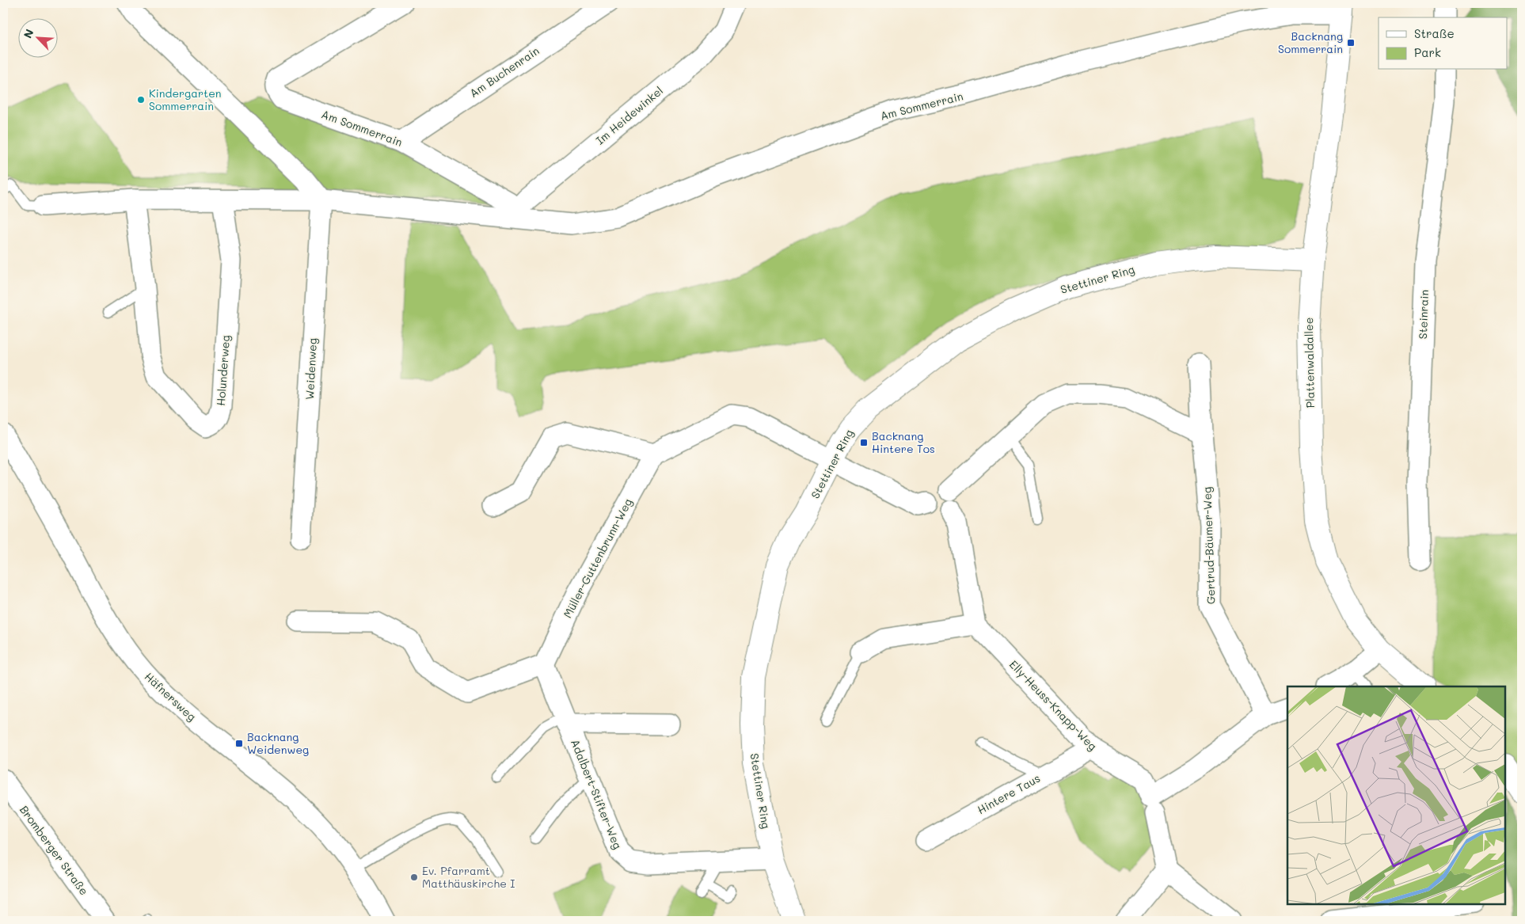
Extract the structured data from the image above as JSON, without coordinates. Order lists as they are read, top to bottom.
{
  "streets": {
    "street": [
      "Am Buchenrain",
      "Am Sommerrain",
      "Im Heidewinkel",
      "Stettiner Ring",
      "Steinrain",
      "Plattenwaldallee",
      "Weidenweg",
      "Holunderweg",
      "Gertrud-Bäumer-Weg",
      "Müller-Guttenbrunn-Weg",
      "Häfnersweg",
      "Elly-Heuss-Knapp-Weg",
      "Adalbert-Stifter-Weg",
      "Hintere Taus",
      "Bromberger Straße"
    ]
  },
  "crossings": [
    ["Am Buchenrain", "Am Sommerrain"],
    ["Am Sommerrain", "Im Heidewinkel"],
    ["Am Sommerrain", "Plattenwaldallee"],
    ["Am Sommerrain", "Weidenweg"],
    ["Am Sommerrain", "Holunderweg"],
    ["Stettiner Ring", "Plattenwaldallee"],
    ["Stettiner Ring", "Adalbert-Stifter-Weg"],
    ["Gertrud-Bäumer-Weg", "Elly-Heuss-Knapp-Weg"],
    ["Müller-Guttenbrunn-Weg", "Adalbert-Stifter-Weg"],
    ["Elly-Heuss-Knapp-Weg", "Hintere Taus"]
  ],
  "places": {
    "transit": ["Backnang Sommerrain", "Backnang Hintere Tos", "Backnang Weidenweg"],
    "other": ["Kindergarten Sommerrain", "Ev. Pfarramt Matthäuskirche I"]
  },
  "legend": ["Straße", "Park"],
  "north": "top left"
}
